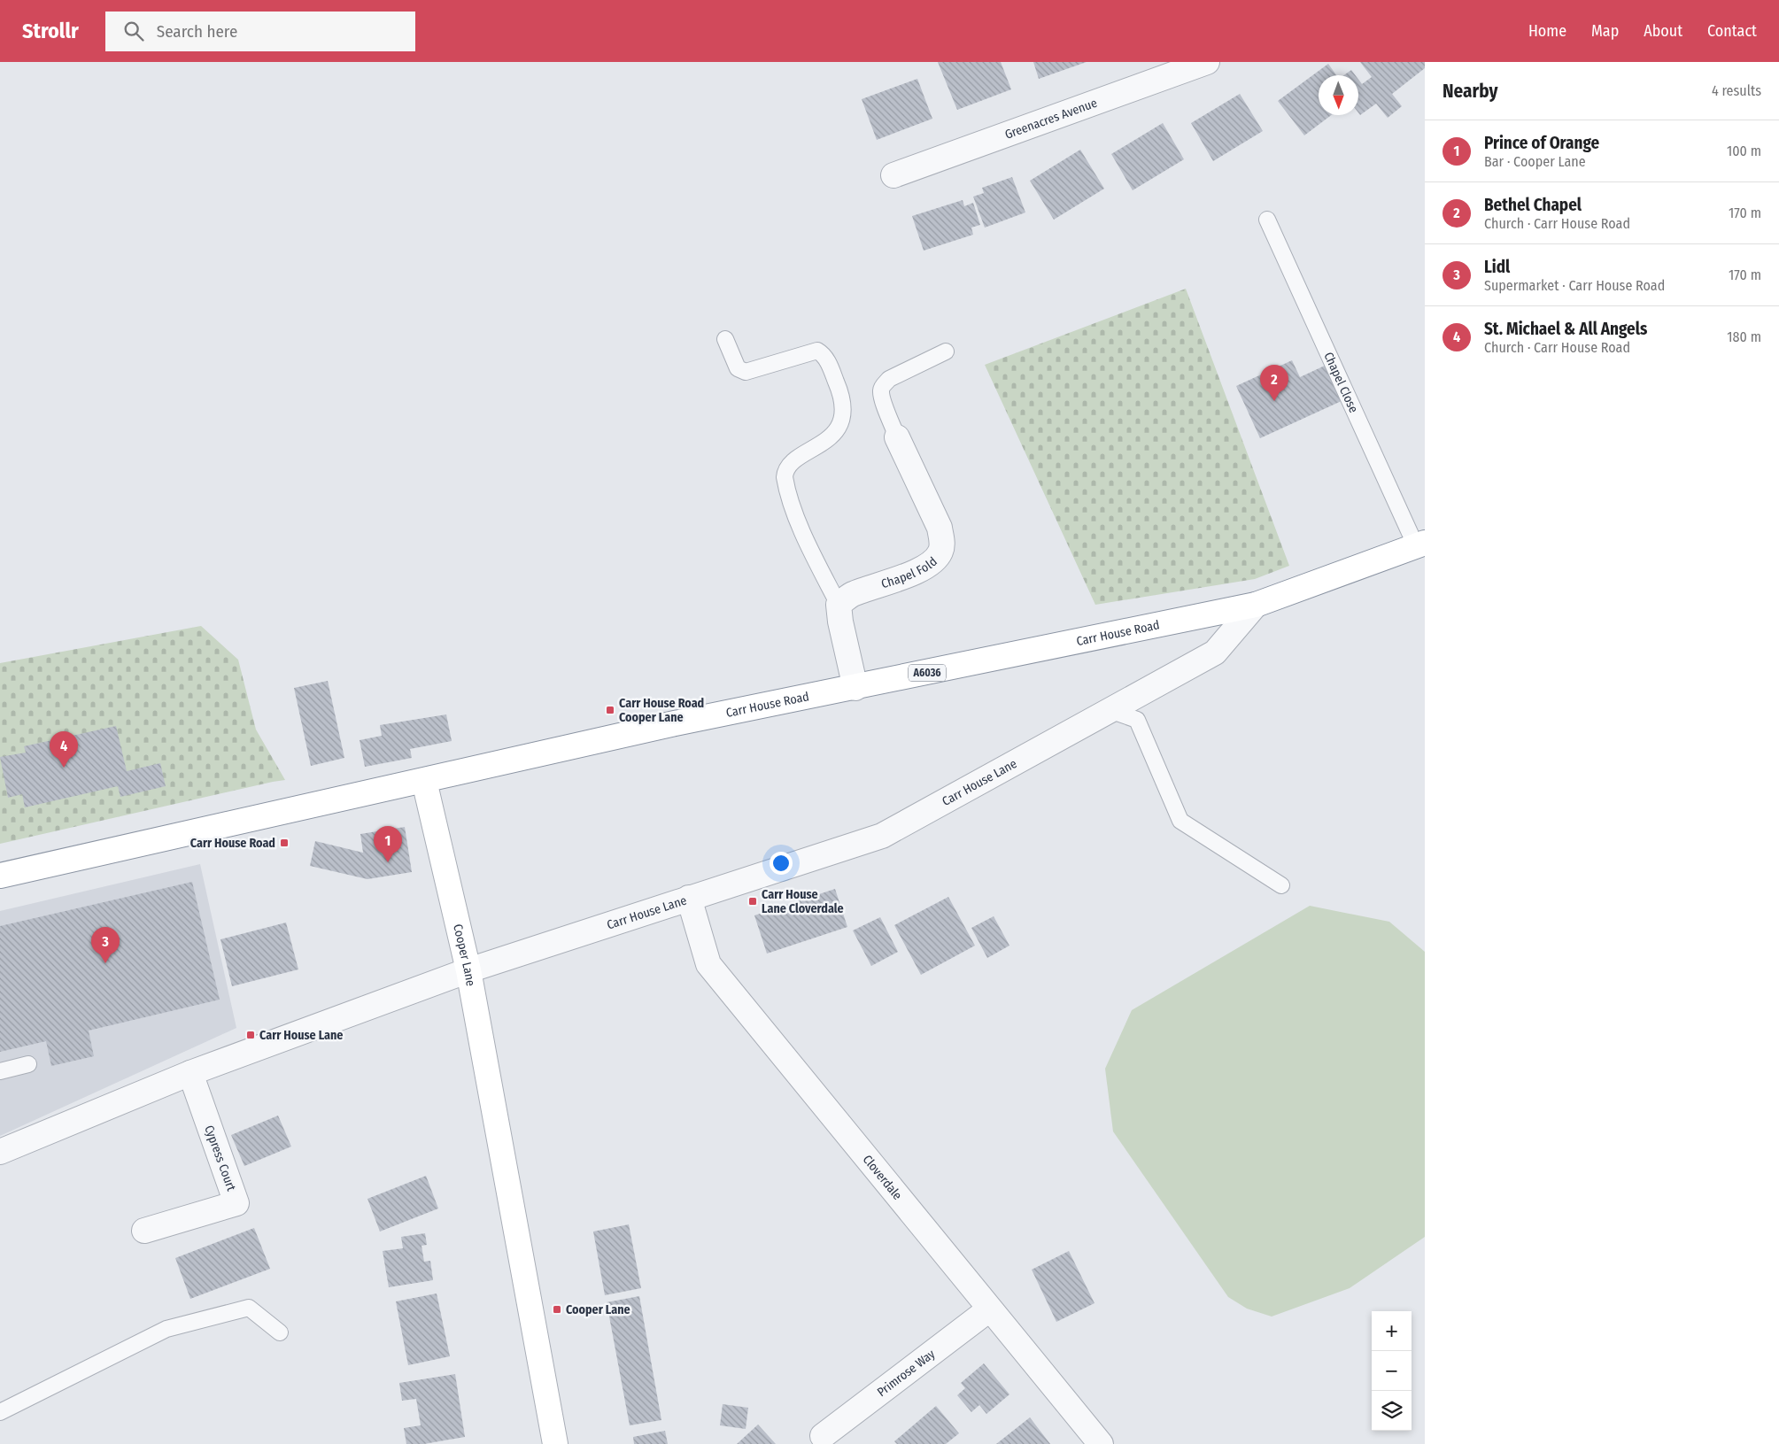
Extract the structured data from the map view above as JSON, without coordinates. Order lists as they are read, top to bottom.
{
  "streets": {
    "main road": ["Carr House Road", "A6036", "Cooper Lane"],
    "street": [
      "Greenacres Avenue",
      "Chapel Fold",
      "Carr House Lane",
      "Cypress Court",
      "Cloverdale",
      "Primrose Way"
    ],
    "lane": ["Chapel Close"]
  },
  "crossings": [
    ["Chapel Close", "Carr House Road"],
    ["Carr House Road", "Carr House Lane"],
    ["Carr House Road", "Cooper Lane"],
    ["Carr House Lane", "Cooper Lane"],
    ["Carr House Lane", "Cypress Court"],
    ["Carr House Lane", "Cloverdale"],
    ["Cloverdale", "Primrose Way"]
  ],
  "places": {
    "transit": [
      "Carr House Road Cooper Lane",
      "Carr House Road",
      "Carr House Lane Cloverdale",
      "Carr House Lane",
      "Cooper Lane"
    ]
  },
  "north": "bottom",
  "page": {
    "header": "Strollr",
    "search": "Search here",
    "nav": [
      "Home",
      "Map",
      "About",
      "Contact"
    ],
    "heading": ["Nearby", "4 results"],
    "list": [
      {
        "mark": "1",
        "name": "Prince of Orange",
        "note": "Bar · Cooper Lane",
        "value": "100 m"
      },
      {
        "mark": "2",
        "name": "Bethel Chapel",
        "note": "Church · Carr House Road",
        "value": "170 m"
      },
      {
        "mark": "3",
        "name": "Lidl",
        "note": "Supermarket · Carr House Road",
        "value": "170 m"
      },
      {
        "mark": "4",
        "name": "St. Michael & All Angels",
        "note": "Church · Carr House Road",
        "value": "180 m"
      }
    ],
    "pins": [
      "2",
      "4",
      "1",
      "3"
    ],
    "map_buttons": ["+", "−"]
  }
}
